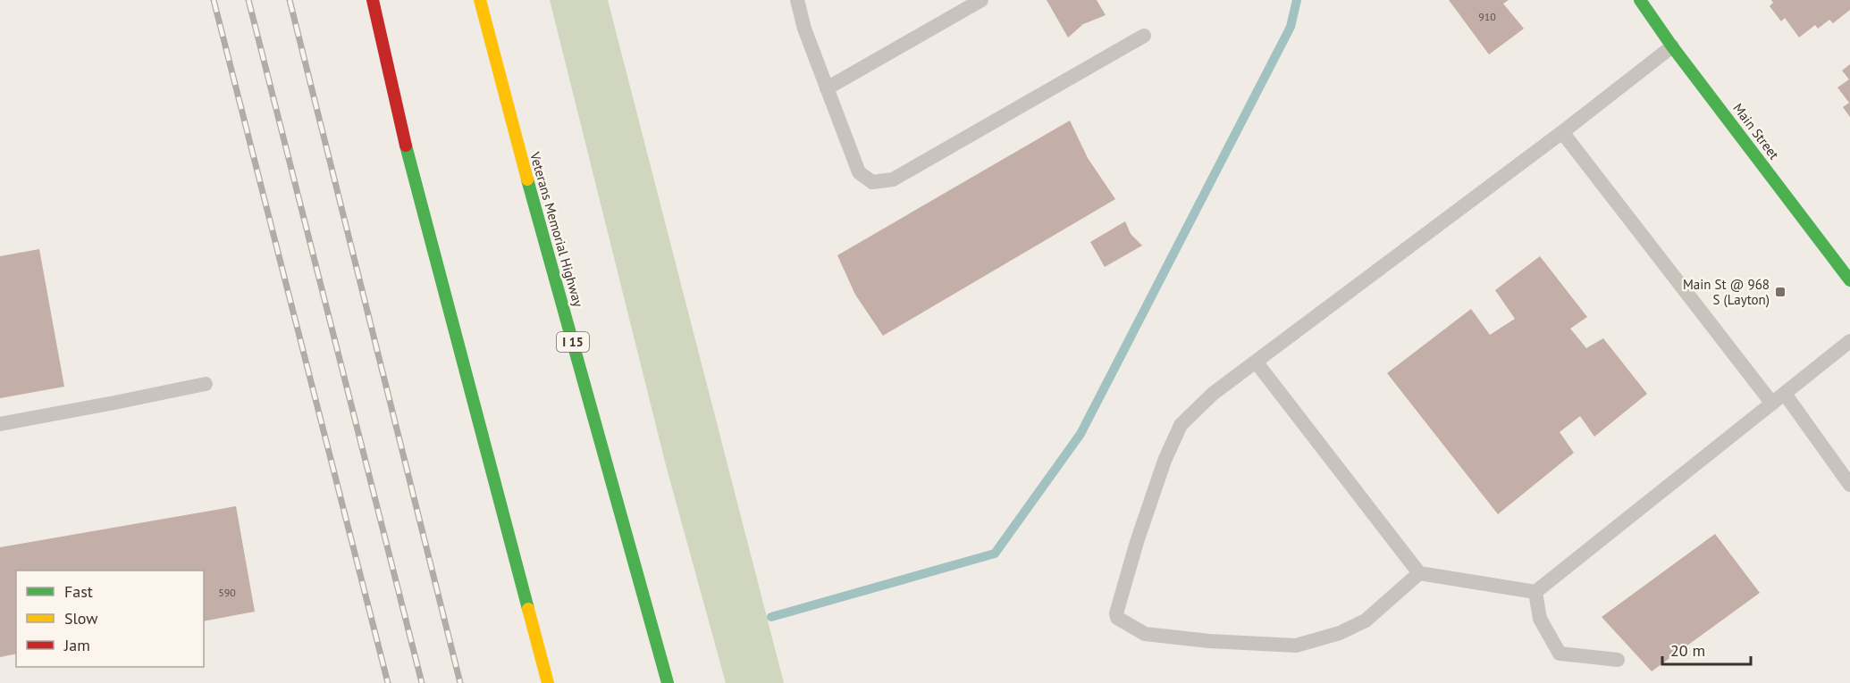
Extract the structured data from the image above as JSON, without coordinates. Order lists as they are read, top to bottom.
{
  "streets": {
    "main road": ["Main Street", "Veterans Memorial Highway", "I 15"]
  },
  "places": {
    "transit": ["Main St @ 968 S (Layton)"]
  },
  "house_numbers": ["910", "590"],
  "legend": ["Fast", "Slow", "Jam"],
  "scale_bar": "20 m"
}
